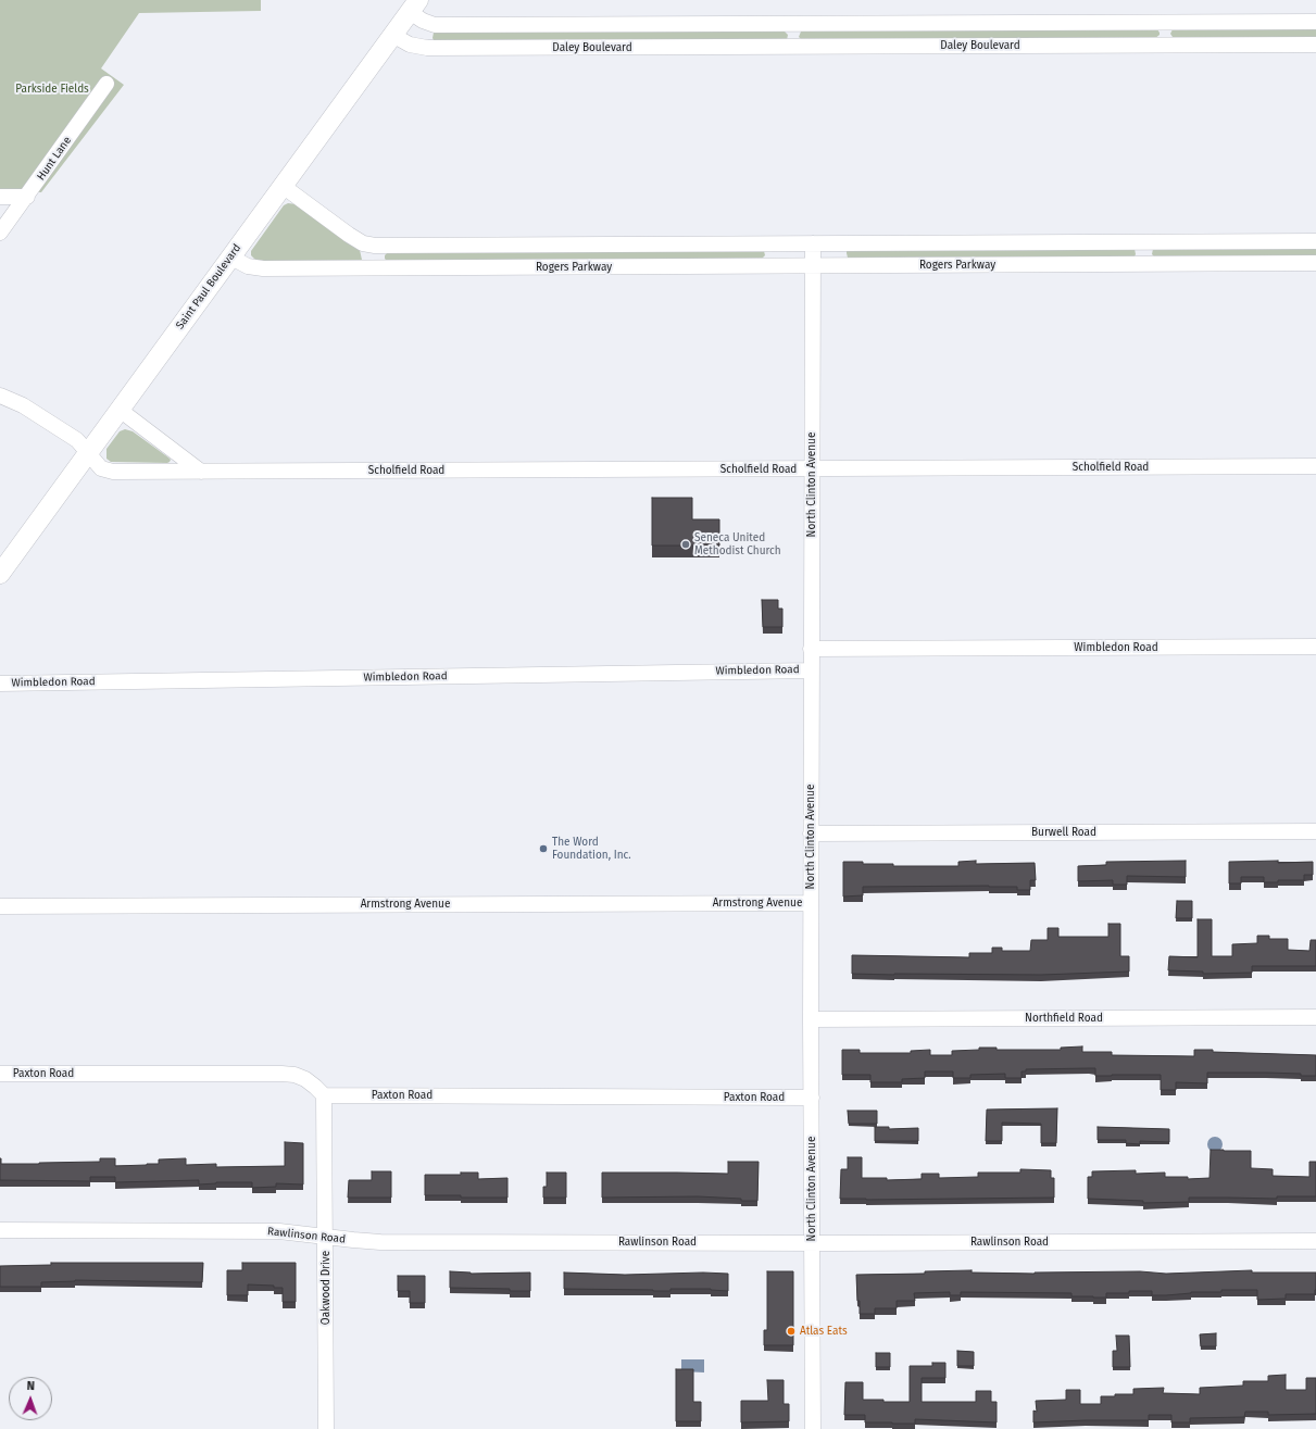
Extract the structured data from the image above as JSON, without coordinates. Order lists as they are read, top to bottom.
{
  "streets": {
    "main road": ["Saint Paul Boulevard"],
    "street": [
      "Daley Boulevard",
      "Hunt Lane",
      "Rogers Parkway",
      "Scholfield Road",
      "North Clinton Avenue",
      "Wimbledon Road",
      "Burwell Road",
      "Armstrong Avenue",
      "Northfield Road",
      "Paxton Road",
      "Rawlinson Road",
      "Oakwood Drive"
    ]
  },
  "crossings": [
    ["Daley Boulevard", "Saint Paul Boulevard"],
    ["Rogers Parkway", "Saint Paul Boulevard"],
    ["Rogers Parkway", "North Clinton Avenue"],
    ["Saint Paul Boulevard", "Scholfield Road"],
    ["Scholfield Road", "North Clinton Avenue"],
    ["North Clinton Avenue", "Wimbledon Road"],
    ["North Clinton Avenue", "Burwell Road"],
    ["North Clinton Avenue", "Armstrong Avenue"],
    ["North Clinton Avenue", "Northfield Road"],
    ["North Clinton Avenue", "Paxton Road"],
    ["North Clinton Avenue", "Rawlinson Road"],
    ["Paxton Road", "Oakwood Drive"],
    ["Rawlinson Road", "Oakwood Drive"]
  ],
  "parks": ["Parkside Fields"],
  "places": ["Seneca United Methodist Church", "The Word Foundation, Inc.", "Atlas Eats"],
  "north": "top"
}
